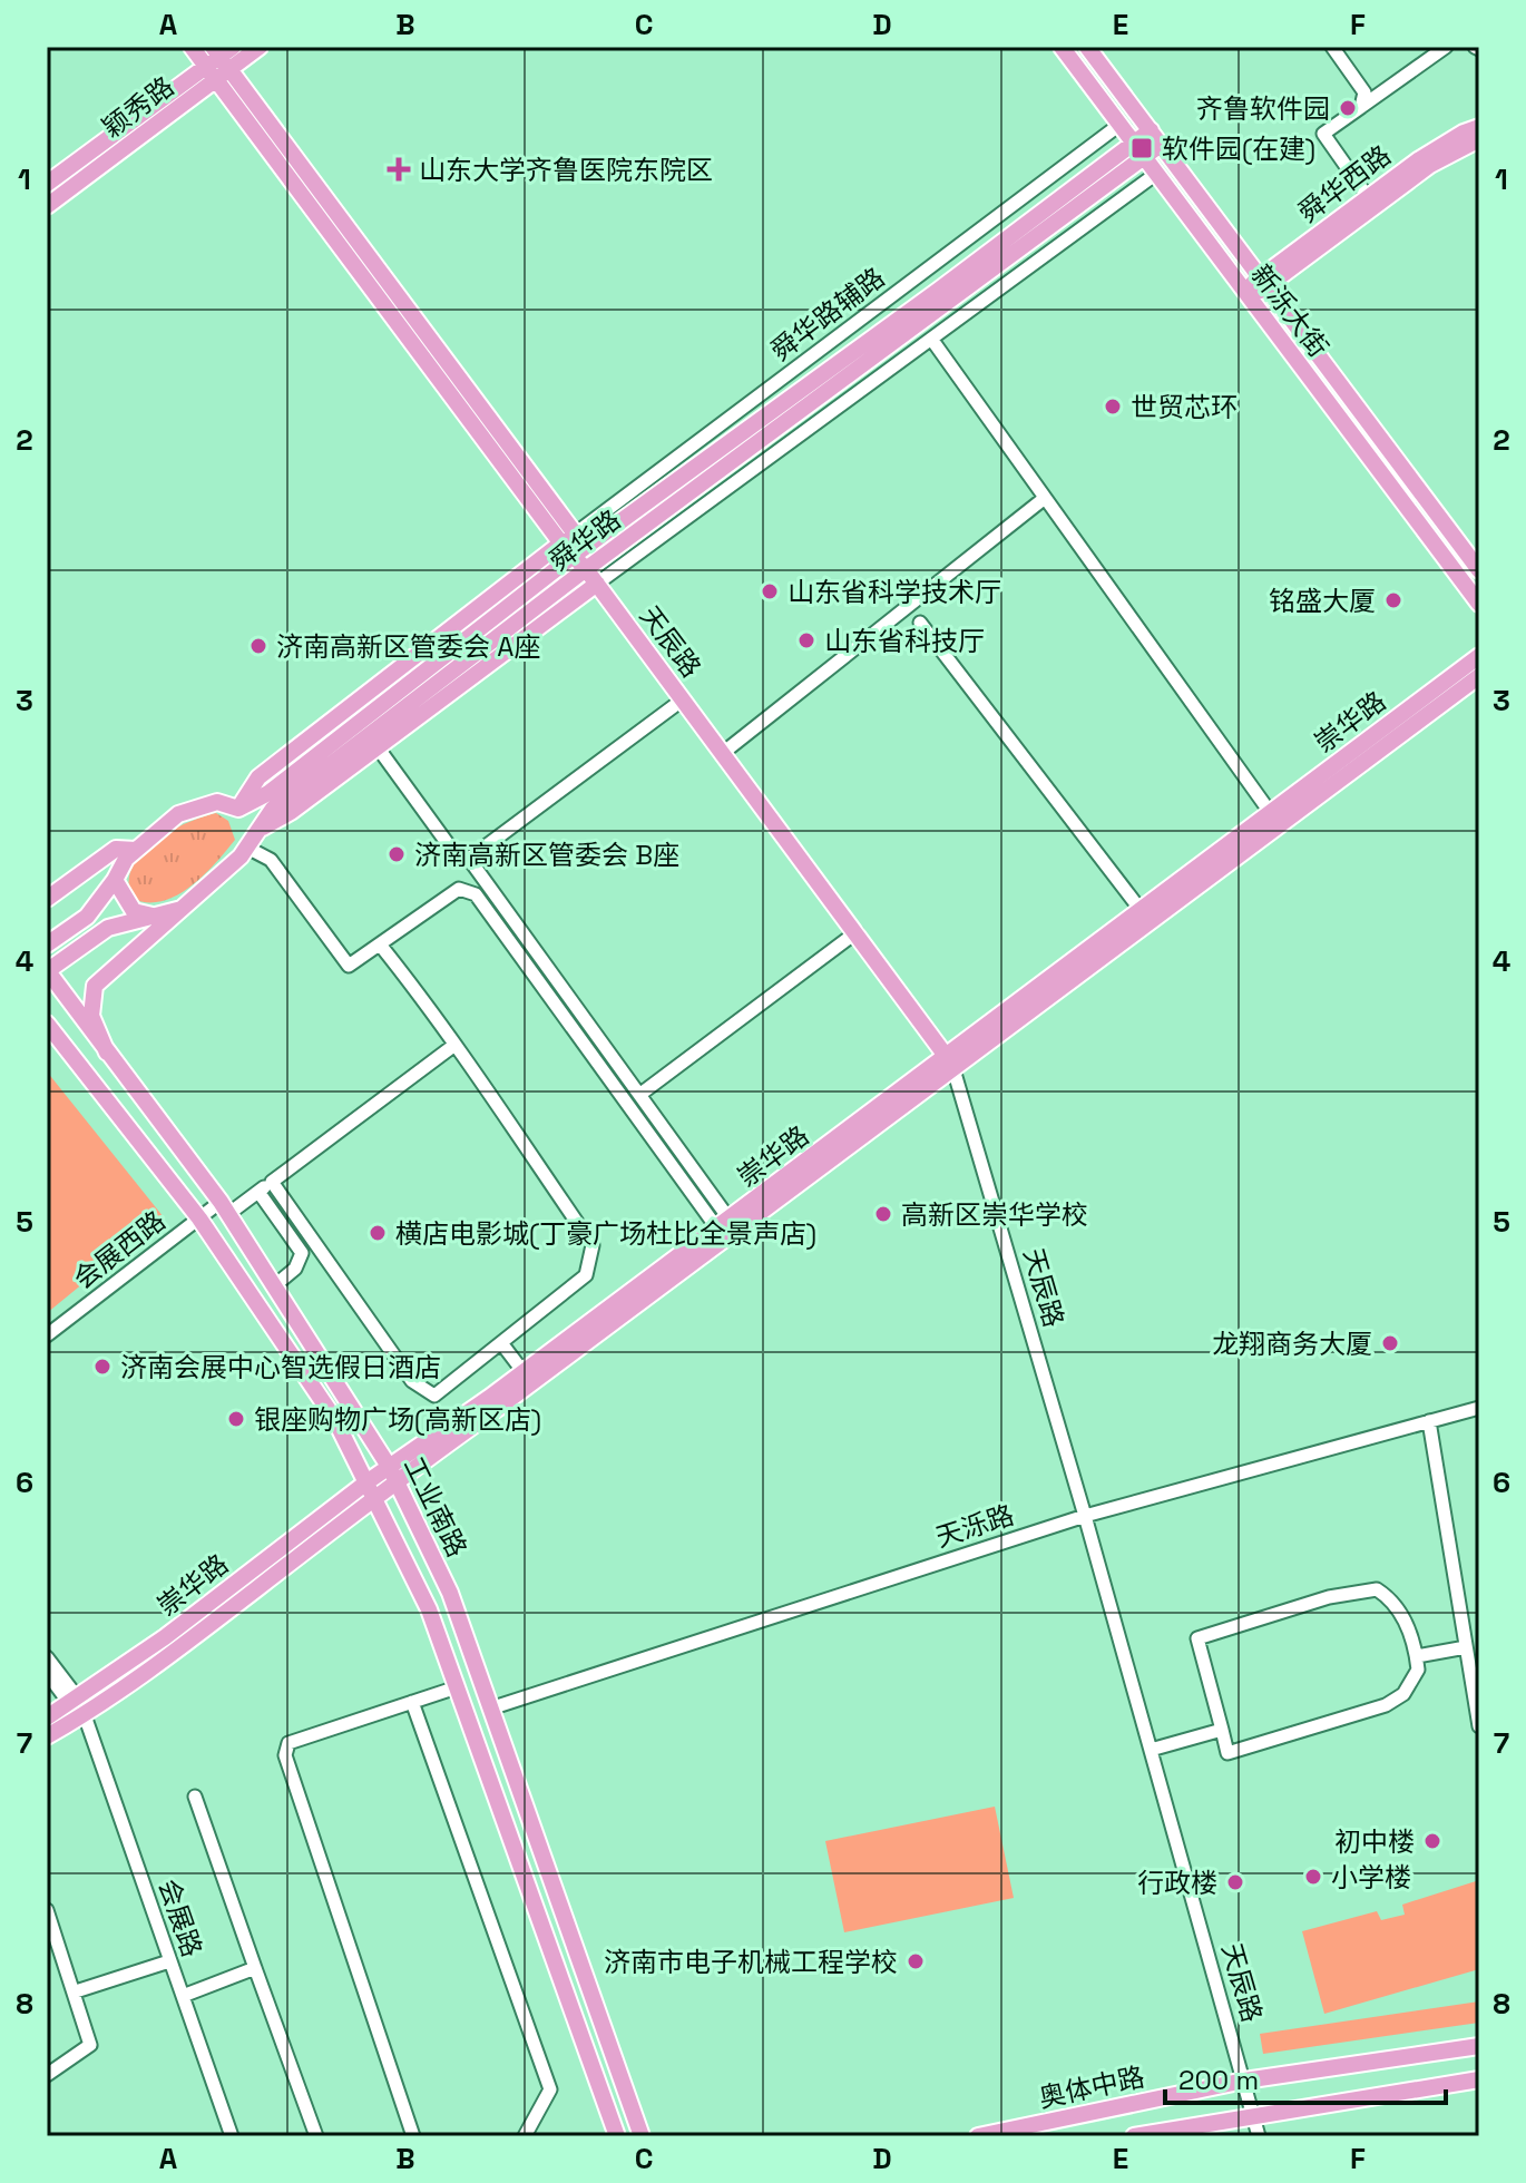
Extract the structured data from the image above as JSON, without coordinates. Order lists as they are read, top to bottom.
{
  "streets": {
    "main road": [
      "颖秀路",
      "舜华西路",
      "新泺大街",
      "舜华路",
      "天辰路",
      "崇华路",
      "工业南路",
      "奥体中路"
    ],
    "street": [
      "舜华路辅路",
      "会展西路",
      "天泺路",
      "会展路"
    ]
  },
  "crossings": [
    ["颖秀路", "天辰路"],
    ["舜华西路", "新泺大街"],
    ["新泺大街", "舜华路辅路"],
    ["新泺大街", "舜华路"],
    ["舜华路辅路", "舜华路"],
    ["舜华路辅路", "天辰路"],
    ["舜华路", "天辰路"],
    ["舜华路", "工业南路"],
    ["天辰路", "崇华路"],
    ["天辰路", "天泺路"],
    ["天辰路", "奥体中路"],
    ["崇华路", "工业南路"],
    ["崇华路", "会展路"],
    ["会展西路", "工业南路"],
    ["工业南路", "天泺路"]
  ],
  "places": {
    "other": [
      "齐鲁软件园",
      "世贸芯环",
      "山东省科学技术厅",
      "铭盛大厦",
      "山东省科技厅",
      "济南高新区管委会 A座",
      "济南高新区管委会 B座",
      "高新区崇华学校",
      "横店电影城(丁豪广场杜比全景声店)",
      "龙翔商务大厦",
      "济南会展中心智选假日酒店",
      "银座购物广场(高新区店)",
      "初中楼",
      "小学楼",
      "行政楼",
      "济南市电子机械工程学校"
    ],
    "transit": ["软件园(在建)"],
    "health": ["山东大学齐鲁医院东院区"]
  },
  "scale_bar": "200 m",
  "grid": {
    "columns": [
      "A",
      "B",
      "C",
      "D",
      "E",
      "F"
    ],
    "rows": [
      "1",
      "2",
      "3",
      "4",
      "5",
      "6",
      "7",
      "8"
    ]
  }
}
